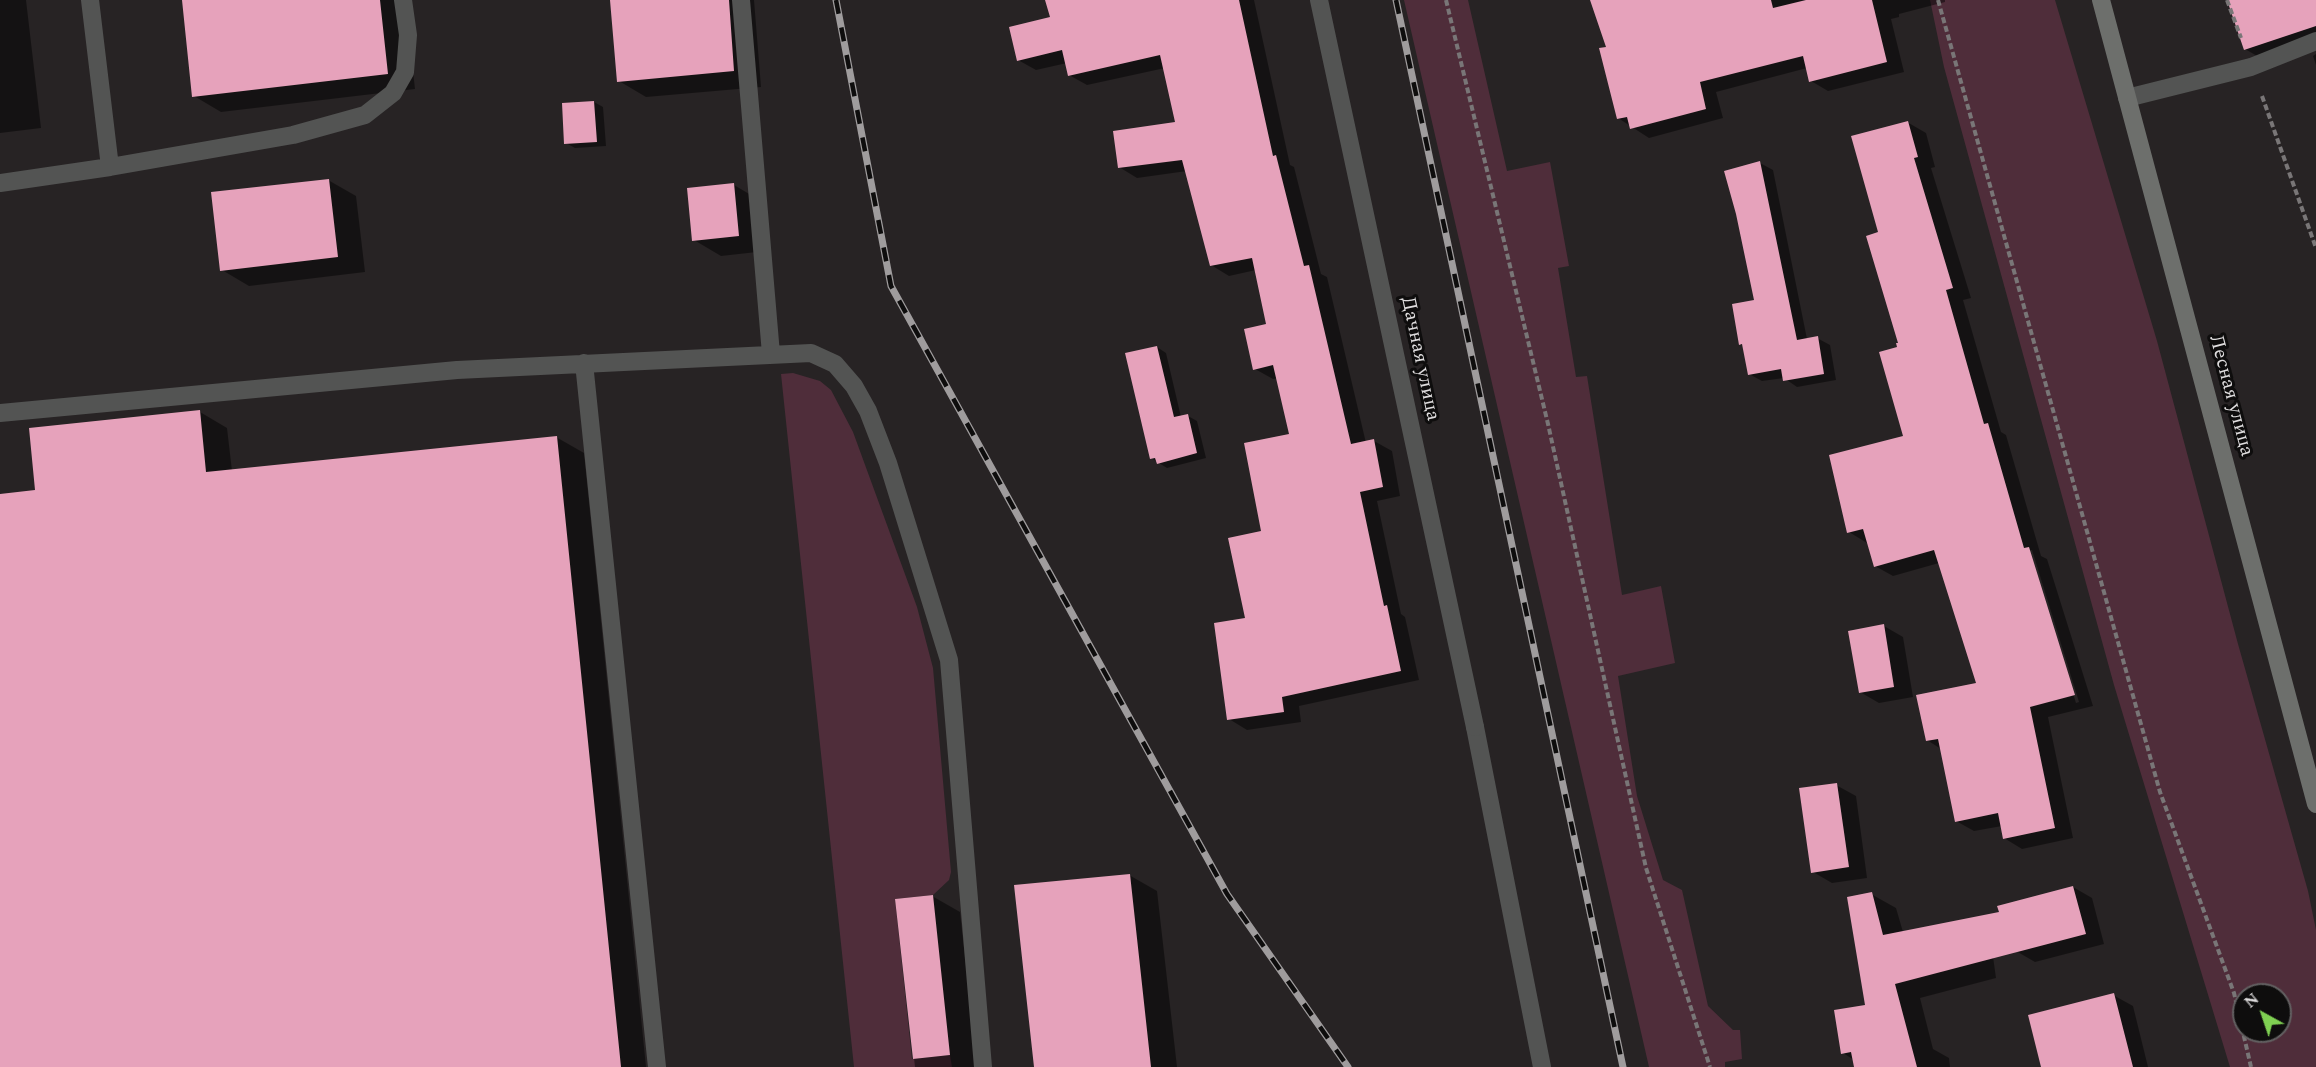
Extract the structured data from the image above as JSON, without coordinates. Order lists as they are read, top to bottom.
{
  "streets": {
    "street": ["Дачная улица", "Лесная улица"]
  },
  "north": "top left"
}
